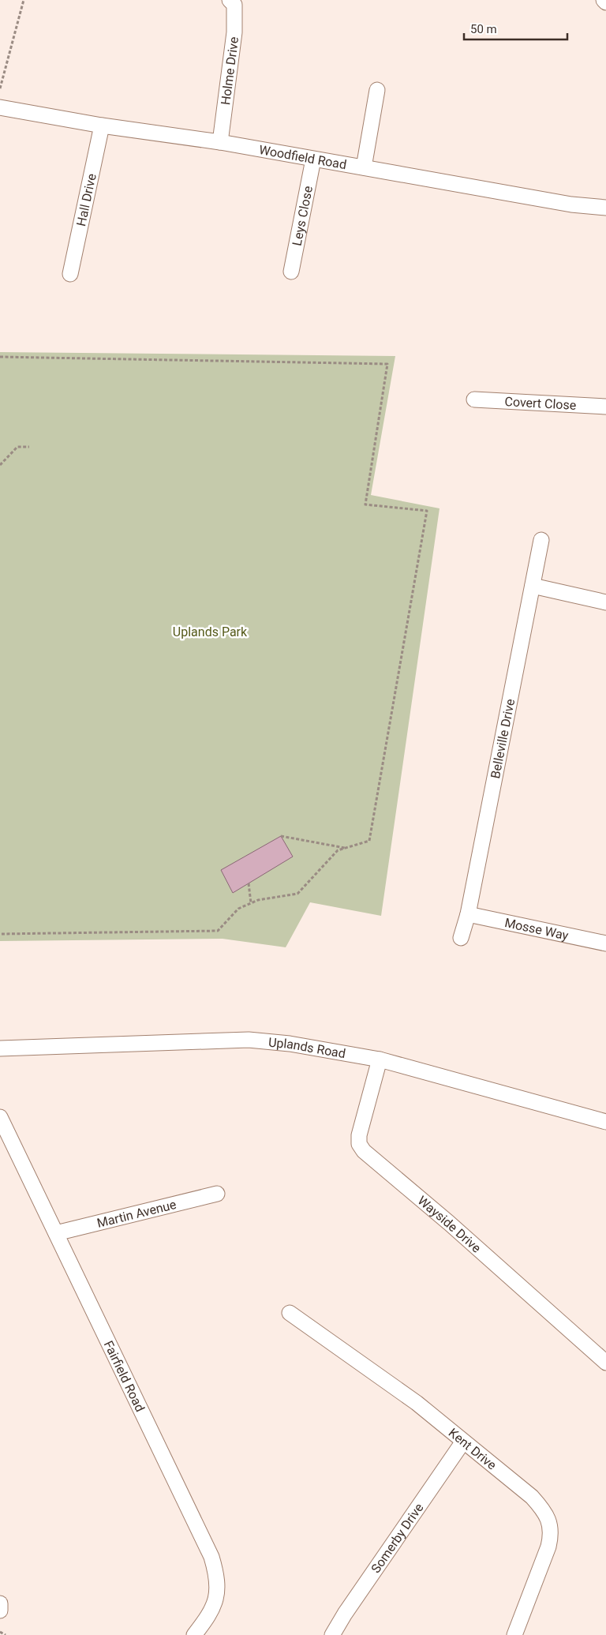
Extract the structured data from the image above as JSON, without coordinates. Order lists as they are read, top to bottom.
{
  "streets": {
    "street": [
      "Holme Drive",
      "Woodfield Road",
      "Hall Drive",
      "Leys Close",
      "Covert Close",
      "Belleville Drive",
      "Mosse Way",
      "Uplands Road",
      "Martin Avenue",
      "Wayside Drive",
      "Fairfield Road",
      "Kent Drive",
      "Somerby Drive"
    ]
  },
  "crossings": [
    ["Holme Drive", "Woodfield Road"],
    ["Woodfield Road", "Hall Drive"],
    ["Woodfield Road", "Leys Close"],
    ["Belleville Drive", "Mosse Way"],
    ["Uplands Road", "Wayside Drive"],
    ["Martin Avenue", "Fairfield Road"],
    ["Kent Drive", "Somerby Drive"]
  ],
  "parks": ["Uplands Park"],
  "scale_bar": "50 m"
}
